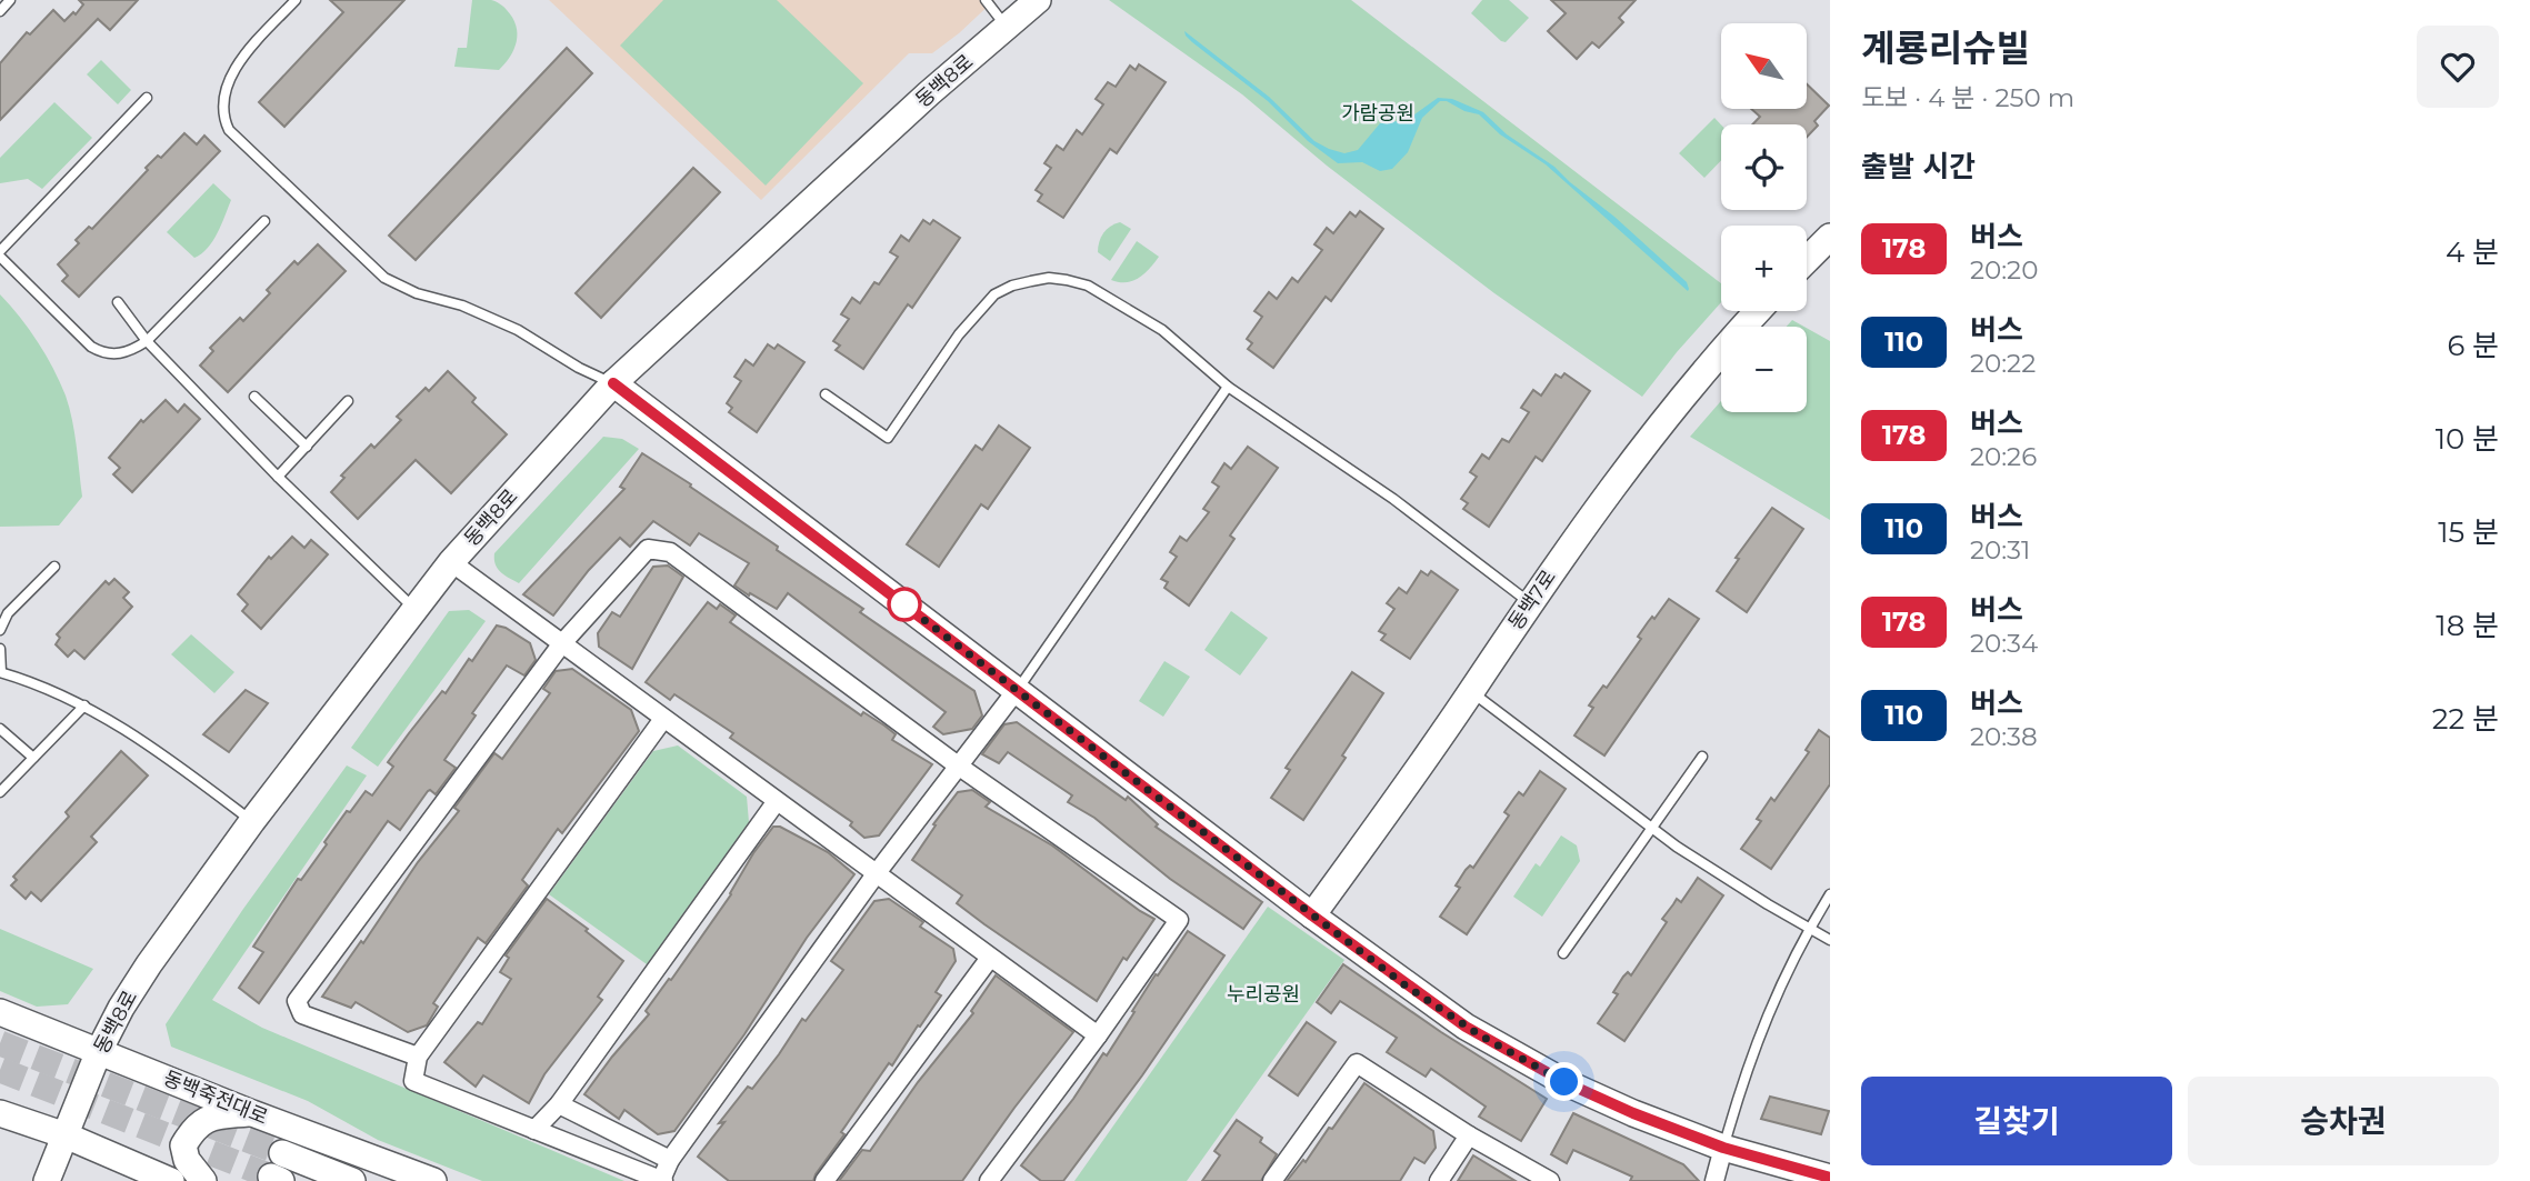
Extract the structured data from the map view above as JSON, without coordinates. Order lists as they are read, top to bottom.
{
  "streets": {
    "street": ["동백8로", "동백7로", "동백죽전대로"]
  },
  "crossings": [
    ["동백8로", "동백죽전대로"]
  ],
  "parks": ["가람공원", "누리공원"],
  "lines": ["bus line 178"],
  "north": "top left",
  "page": {
    "heading": [
      ["계룡리슈빌", "도보 · 4 분 · 250 m"],
      "출발 시간"
    ],
    "map_buttons": ["+", "−"],
    "list": [
      {
        "mark": "178",
        "name": "버스",
        "note": "20:20",
        "value": "4 분"
      },
      {
        "mark": "110",
        "name": "버스",
        "note": "20:22",
        "value": "6 분"
      },
      {
        "mark": "178",
        "name": "버스",
        "note": "20:26",
        "value": "10 분"
      },
      {
        "mark": "110",
        "name": "버스",
        "note": "20:31",
        "value": "15 분"
      },
      {
        "mark": "178",
        "name": "버스",
        "note": "20:34",
        "value": "18 분"
      },
      {
        "mark": "110",
        "name": "버스",
        "note": "20:38",
        "value": "22 분"
      }
    ],
    "buttons": ["길찾기", "승차권"]
  }
}
